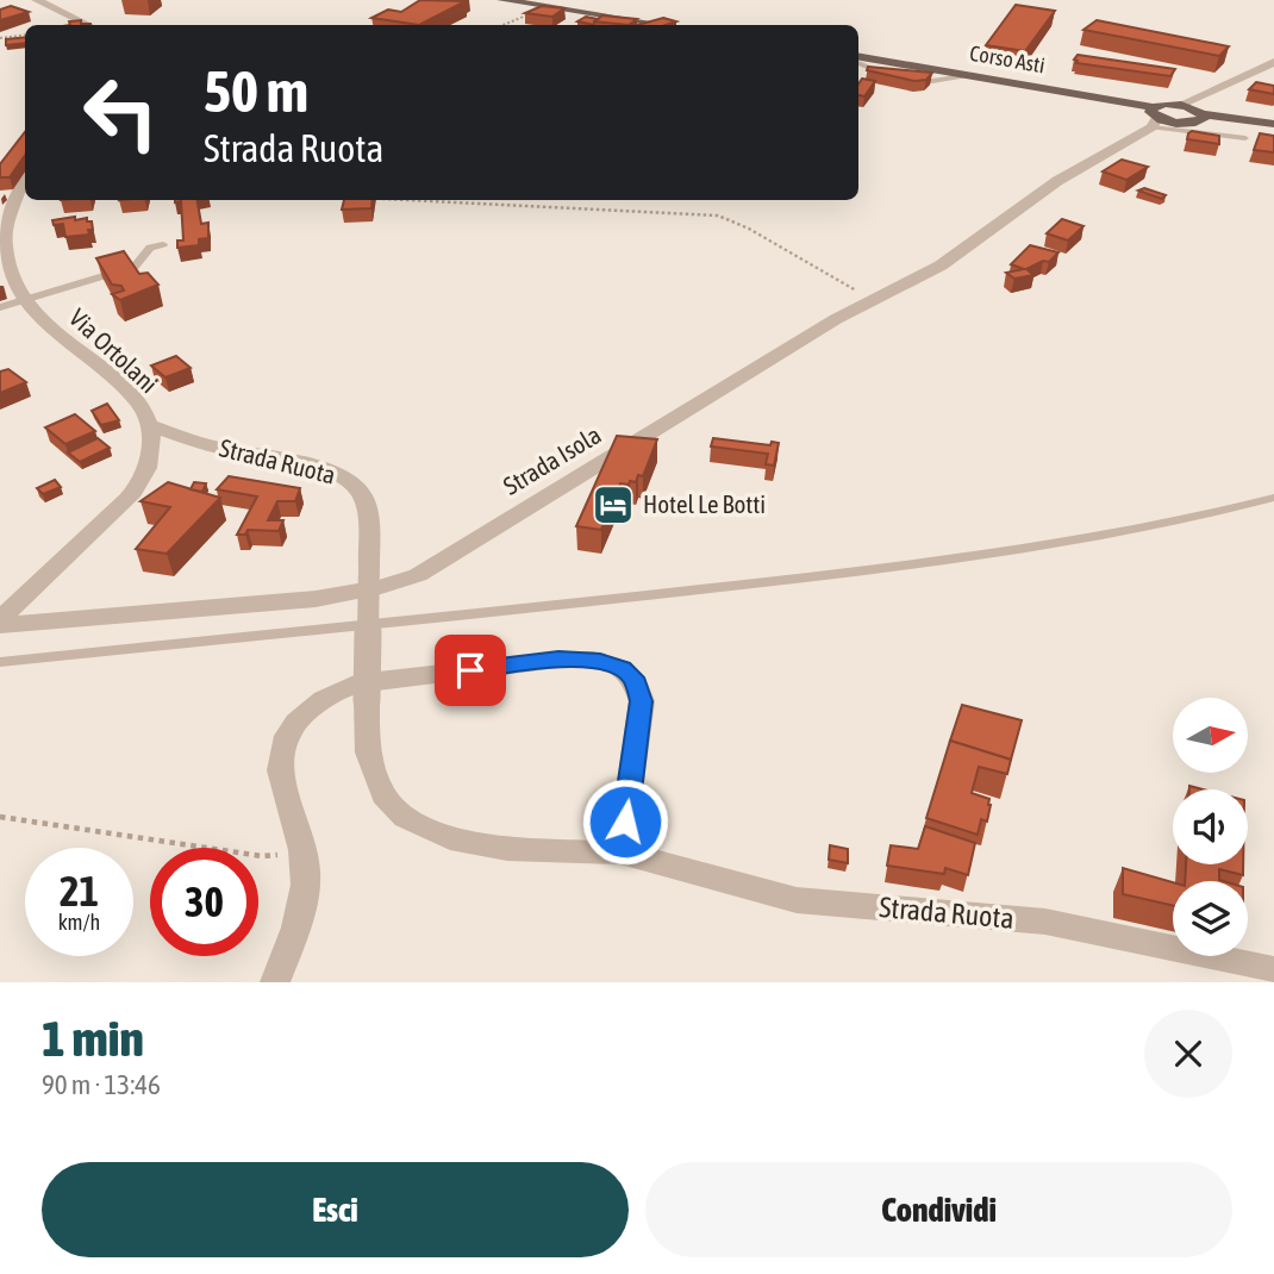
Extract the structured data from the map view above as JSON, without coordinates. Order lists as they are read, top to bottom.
{
  "streets": {
    "main road": ["Corso Asti"],
    "street": ["Via Ortolani", "Strada Isola", "Strada Ruota"]
  },
  "crossings": [
    ["Corso Asti", "Strada Isola"],
    ["Via Ortolani", "Strada Isola"],
    ["Via Ortolani", "Strada Ruota"]
  ],
  "places": {
    "hotel": ["Hotel Le Botti"]
  },
  "north": "right",
  "page": {
    "turn": ["50 m", "Strada Ruota"],
    "speed": "21 km/h",
    "limit": "30",
    "heading": ["1 min", "90 m · 13:46"],
    "buttons": ["Esci", "Condividi"]
  }
}
